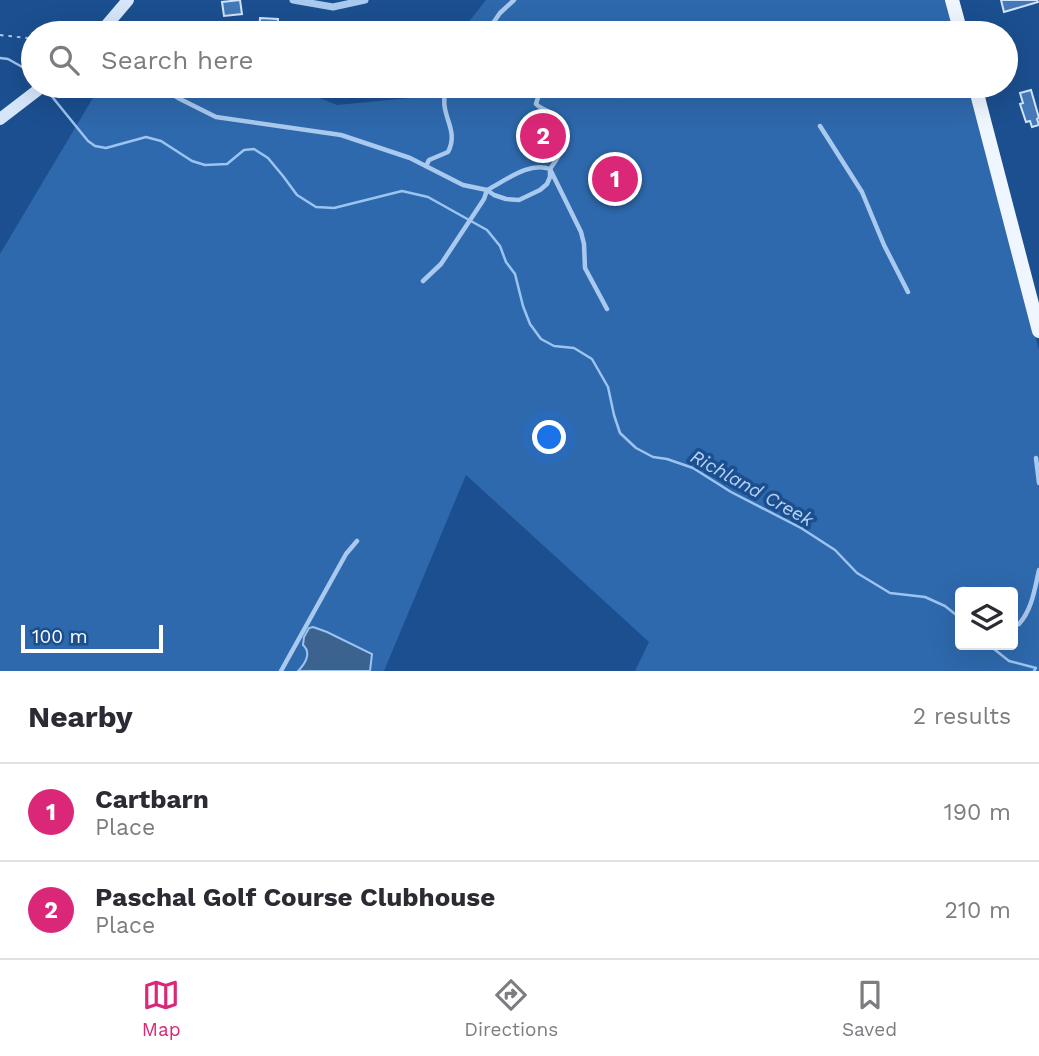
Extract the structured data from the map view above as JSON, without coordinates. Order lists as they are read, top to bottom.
{
  "water": ["Richland Creek"],
  "scale_bar": "100 m",
  "page": {
    "search": "Search here",
    "pins": ["2", "1"],
    "scale": "100 m",
    "heading": ["Nearby", "2 results"],
    "list": [
      {
        "mark": "1",
        "name": "Cartbarn",
        "note": "Place",
        "value": "190 m"
      },
      {
        "mark": "2",
        "name": "Paschal Golf Course Clubhouse",
        "note": "Place",
        "value": "210 m"
      }
    ],
    "nav": ["Map", "Directions", "Saved"]
  }
}
